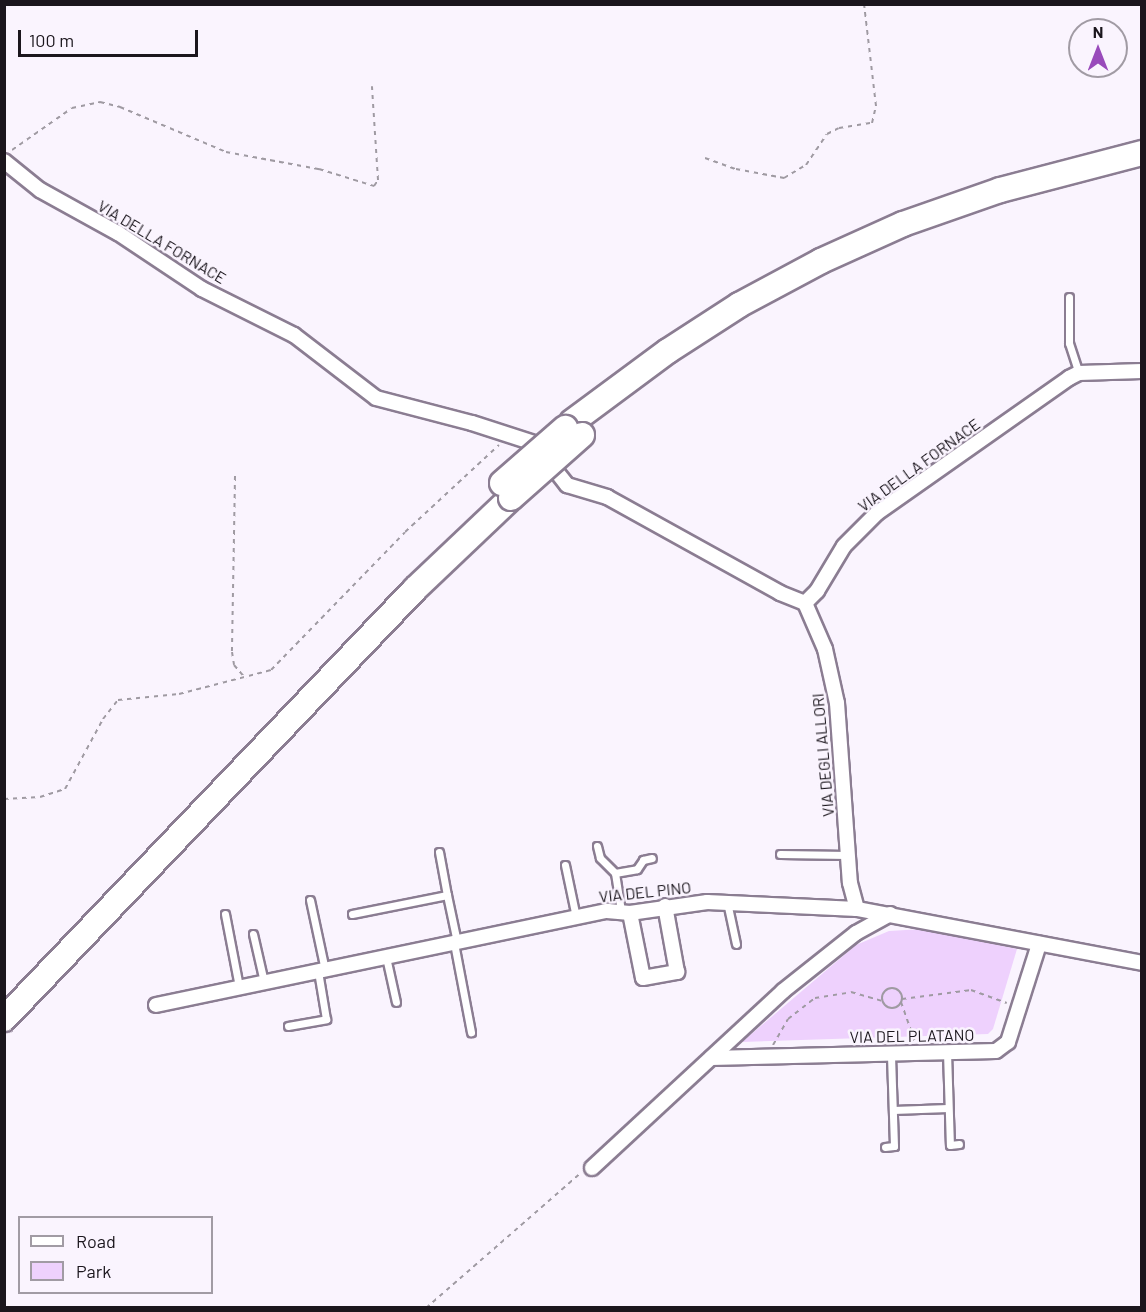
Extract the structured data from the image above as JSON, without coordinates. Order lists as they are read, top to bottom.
{
  "streets": {
    "street": [
      "VIA DELLA FORNACE",
      "VIA DEGLI ALLORI",
      "VIA DEL PINO",
      "VIA DEL PLATANO"
    ]
  },
  "crossings": [
    ["VIA DELLA FORNACE", "VIA DEGLI ALLORI"],
    ["VIA DEGLI ALLORI", "VIA DEL PINO"],
    ["VIA DEL PINO", "VIA DEL PLATANO"]
  ],
  "legend": ["Road", "Park"],
  "scale_bar": "100 m",
  "north": "top"
}
